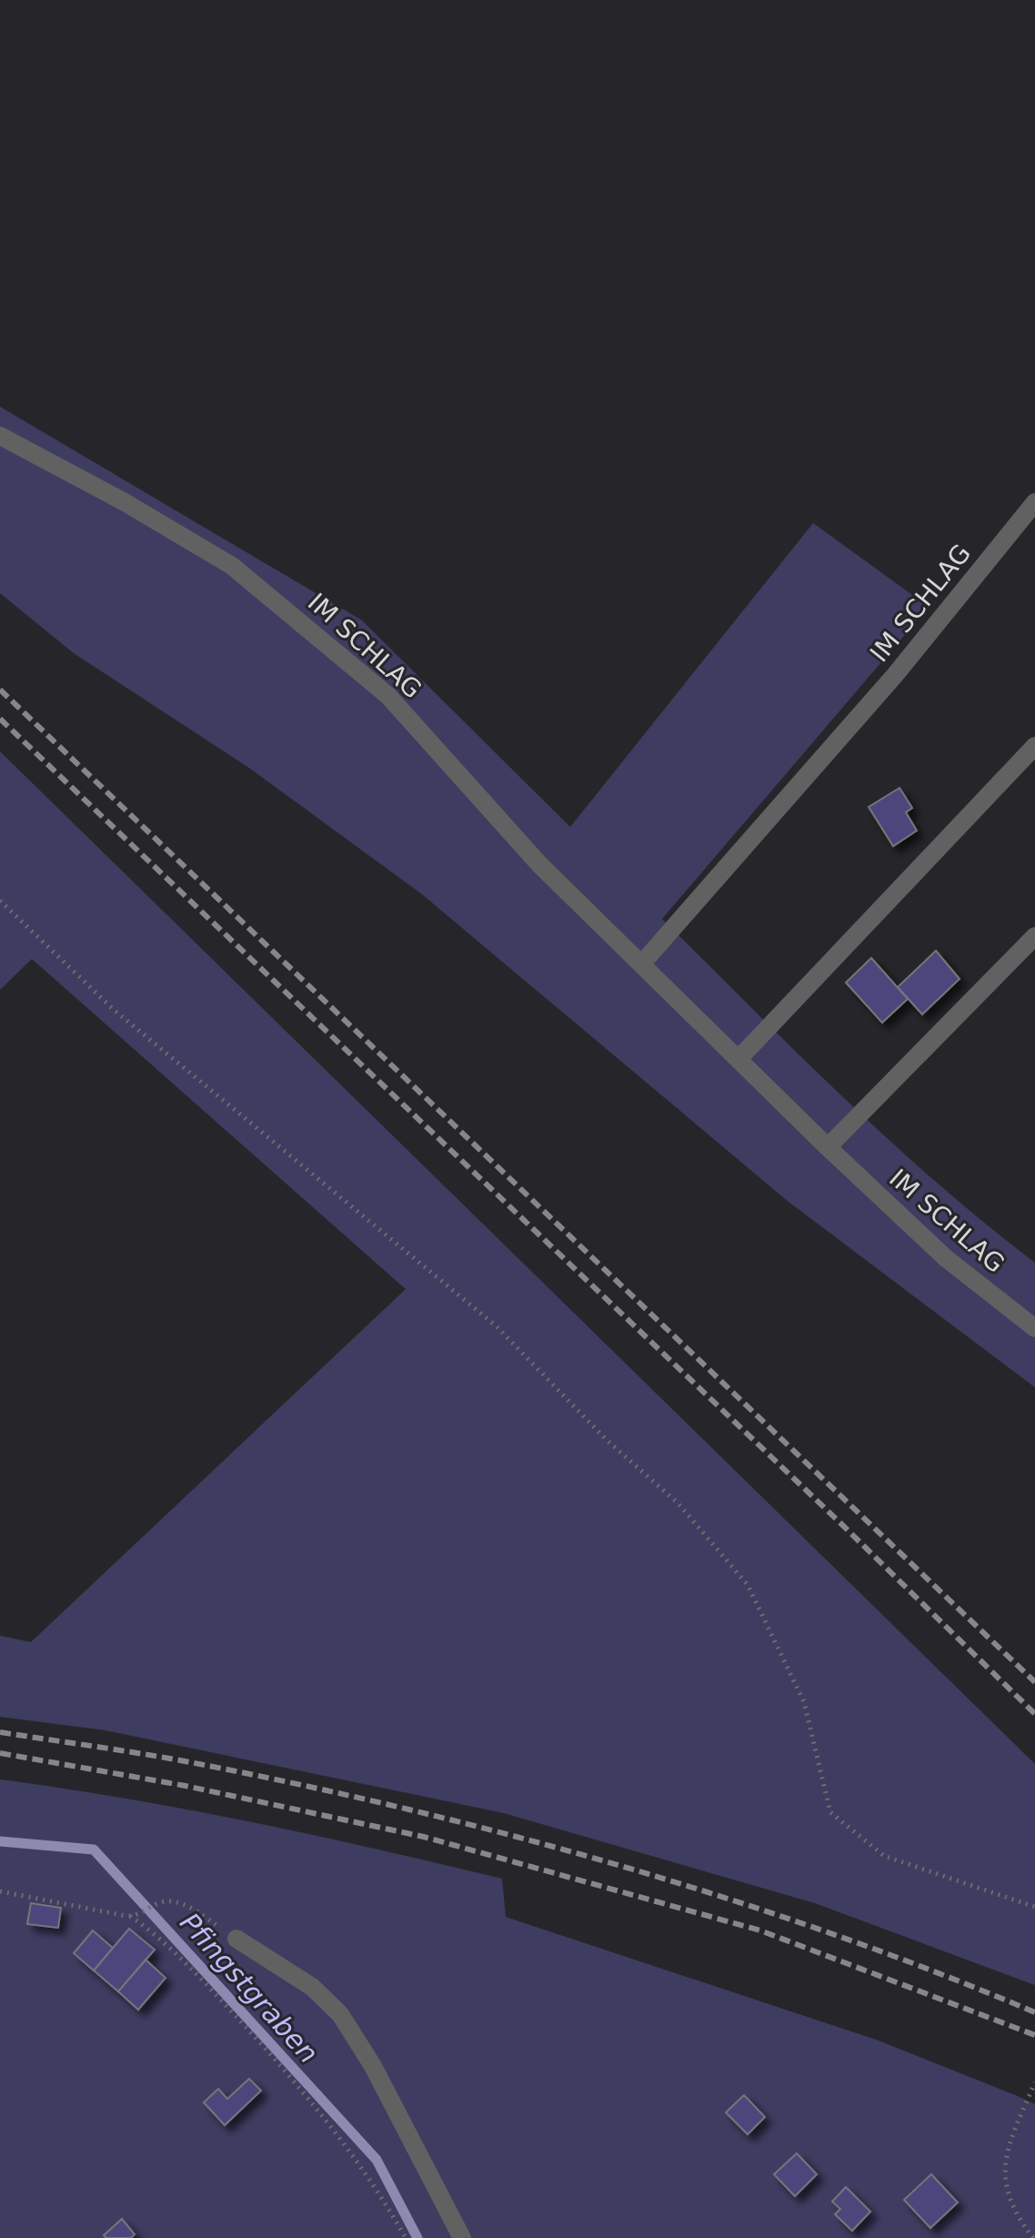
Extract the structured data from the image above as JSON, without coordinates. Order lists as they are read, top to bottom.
{
  "streets": {
    "street": ["IM SCHLAG"]
  },
  "water": ["Pfingstgraben"]
}
